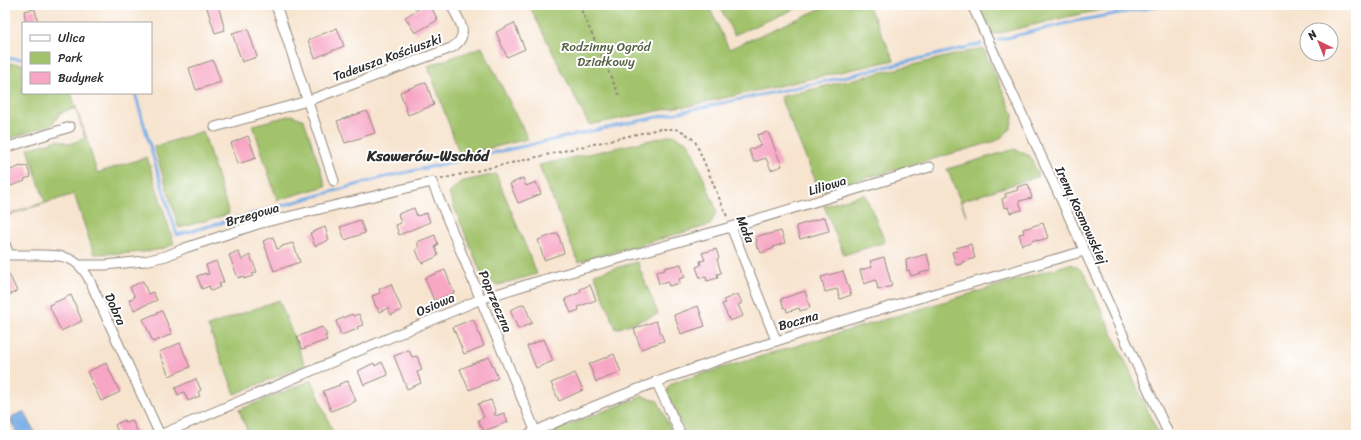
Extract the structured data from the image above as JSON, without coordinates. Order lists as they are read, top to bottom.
{
  "streets": {
    "street": [
      "Tadeusza Kościuszki",
      "Liliowa",
      "Brzegowa",
      "Ireny Kosmowskiej",
      "Mała",
      "Poprzeczna",
      "Osiowa",
      "Dobra",
      "Boczna"
    ]
  },
  "crossings": [
    ["Liliowa", "Mała"],
    ["Liliowa", "Osiowa"],
    ["Brzegowa", "Mała"],
    ["Brzegowa", "Poprzeczna"],
    ["Brzegowa", "Dobra"],
    ["Ireny Kosmowskiej", "Boczna"],
    ["Mała", "Poprzeczna"],
    ["Mała", "Osiowa"],
    ["Mała", "Boczna"],
    ["Poprzeczna", "Osiowa"],
    ["Poprzeczna", "Boczna"],
    ["Osiowa", "Dobra"]
  ],
  "districts": ["Ksawerów-Wschód"],
  "parks": ["Rodzinny Ogród Działkowy"],
  "legend": ["Ulica", "Park", "Budynek"],
  "north": "top left"
}
